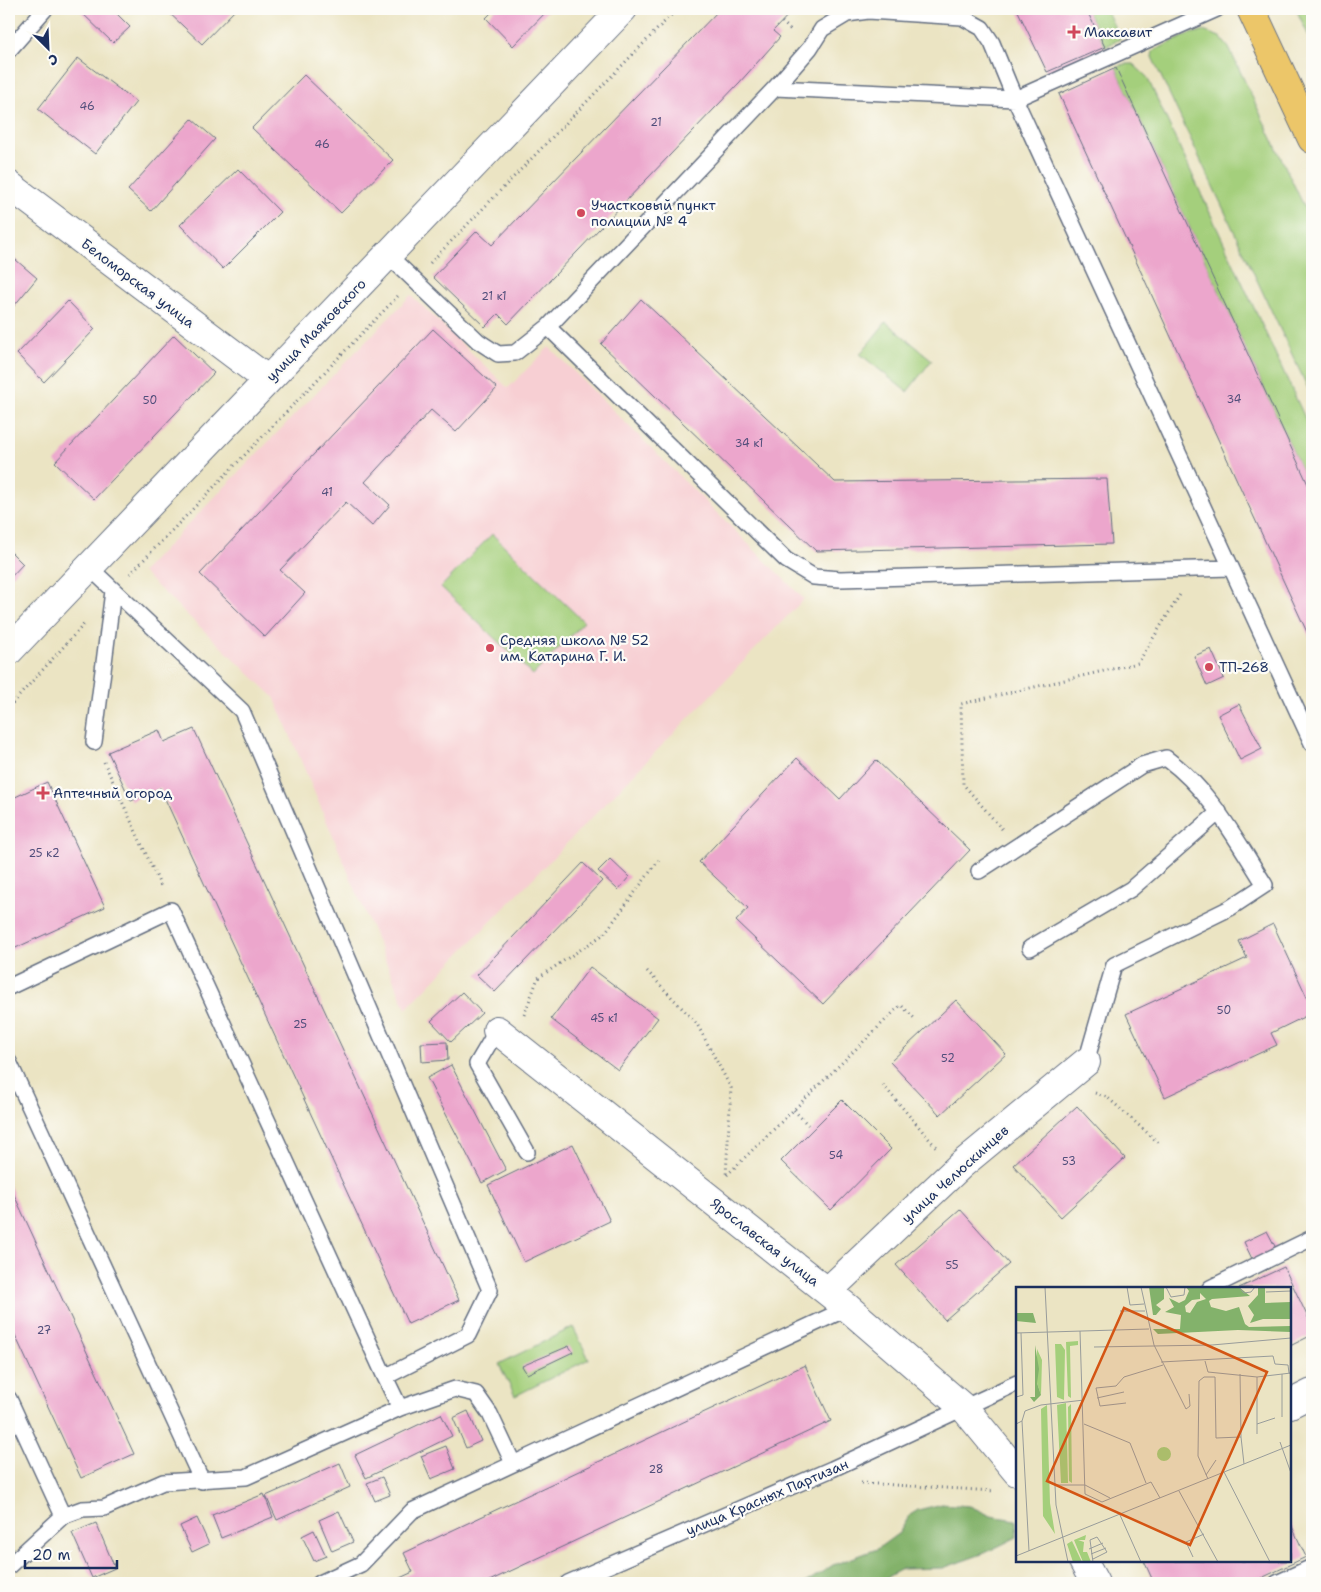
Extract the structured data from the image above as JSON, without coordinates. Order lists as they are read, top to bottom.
{
  "streets": {
    "street": [
      "Беломорская улица",
      "улица Маяковского",
      "улица Челюскинцев",
      "Ярославская улица"
    ],
    "lane": ["улица Красных Партизан"]
  },
  "crossings": [
    ["Беломорская улица", "улица Маяковского"],
    ["улица Челюскинцев", "Ярославская улица"],
    ["Ярославская улица", "улица Красных Партизан"]
  ],
  "places": {
    "health": ["Максавит", "Аптечный огород"],
    "other": ["Участковый пункт полиции № 4", "Средняя школа № 52 им. Катарина Г. И.", "ТП-268"]
  },
  "house_numbers": [
    "46",
    "21",
    "46",
    "21 к1",
    "34",
    "50",
    "34 к1",
    "41",
    "25 к2",
    "50",
    "45 к1",
    "25",
    "52",
    "54",
    "53",
    "55",
    "27",
    "28"
  ],
  "scale_bar": "20 m",
  "north": "bottom right"
}
